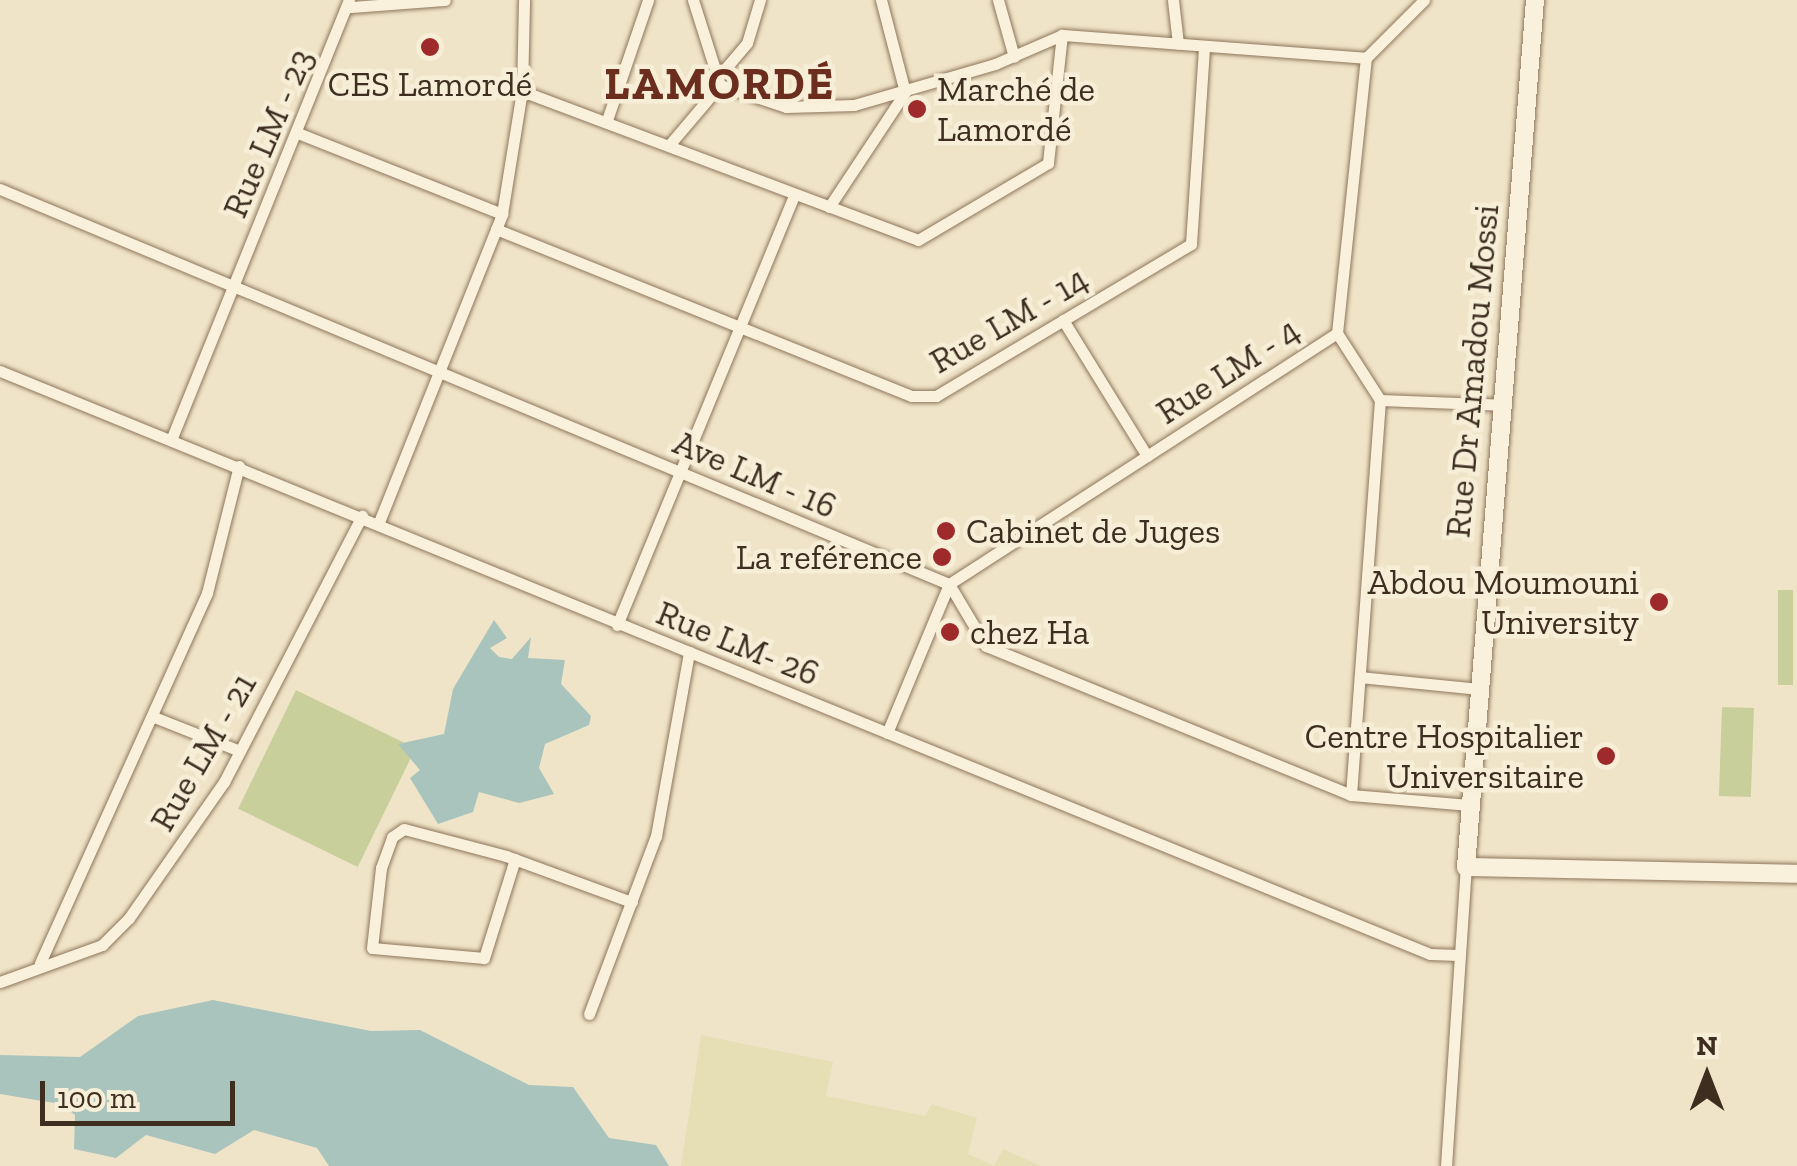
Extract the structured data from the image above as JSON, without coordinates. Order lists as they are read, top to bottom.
{
  "streets": {
    "street": [
      "Rue LM - 23",
      "Rue LM - 14",
      "Rue LM - 4",
      "Rue Dr Amadou Mossi",
      "Ave LM - 16",
      "Rue LM- 26",
      "Rue LM - 21"
    ]
  },
  "crossings": [
    ["Rue LM - 23", "Ave LM - 16"],
    ["Rue LM - 23", "Rue LM- 26"],
    ["Rue LM - 4", "Ave LM - 16"],
    ["Rue LM- 26", "Rue LM - 21"]
  ],
  "districts": ["LAMORDÉ"],
  "places": [
    "CES Lamordé",
    "Marché de Lamordé",
    "Cabinet de Juges",
    "La reférence",
    "Abdou Moumouni University",
    "chez Ha",
    "Centre Hospitalier Universitaire"
  ],
  "scale_bar": "100 m",
  "north": "top"
}
